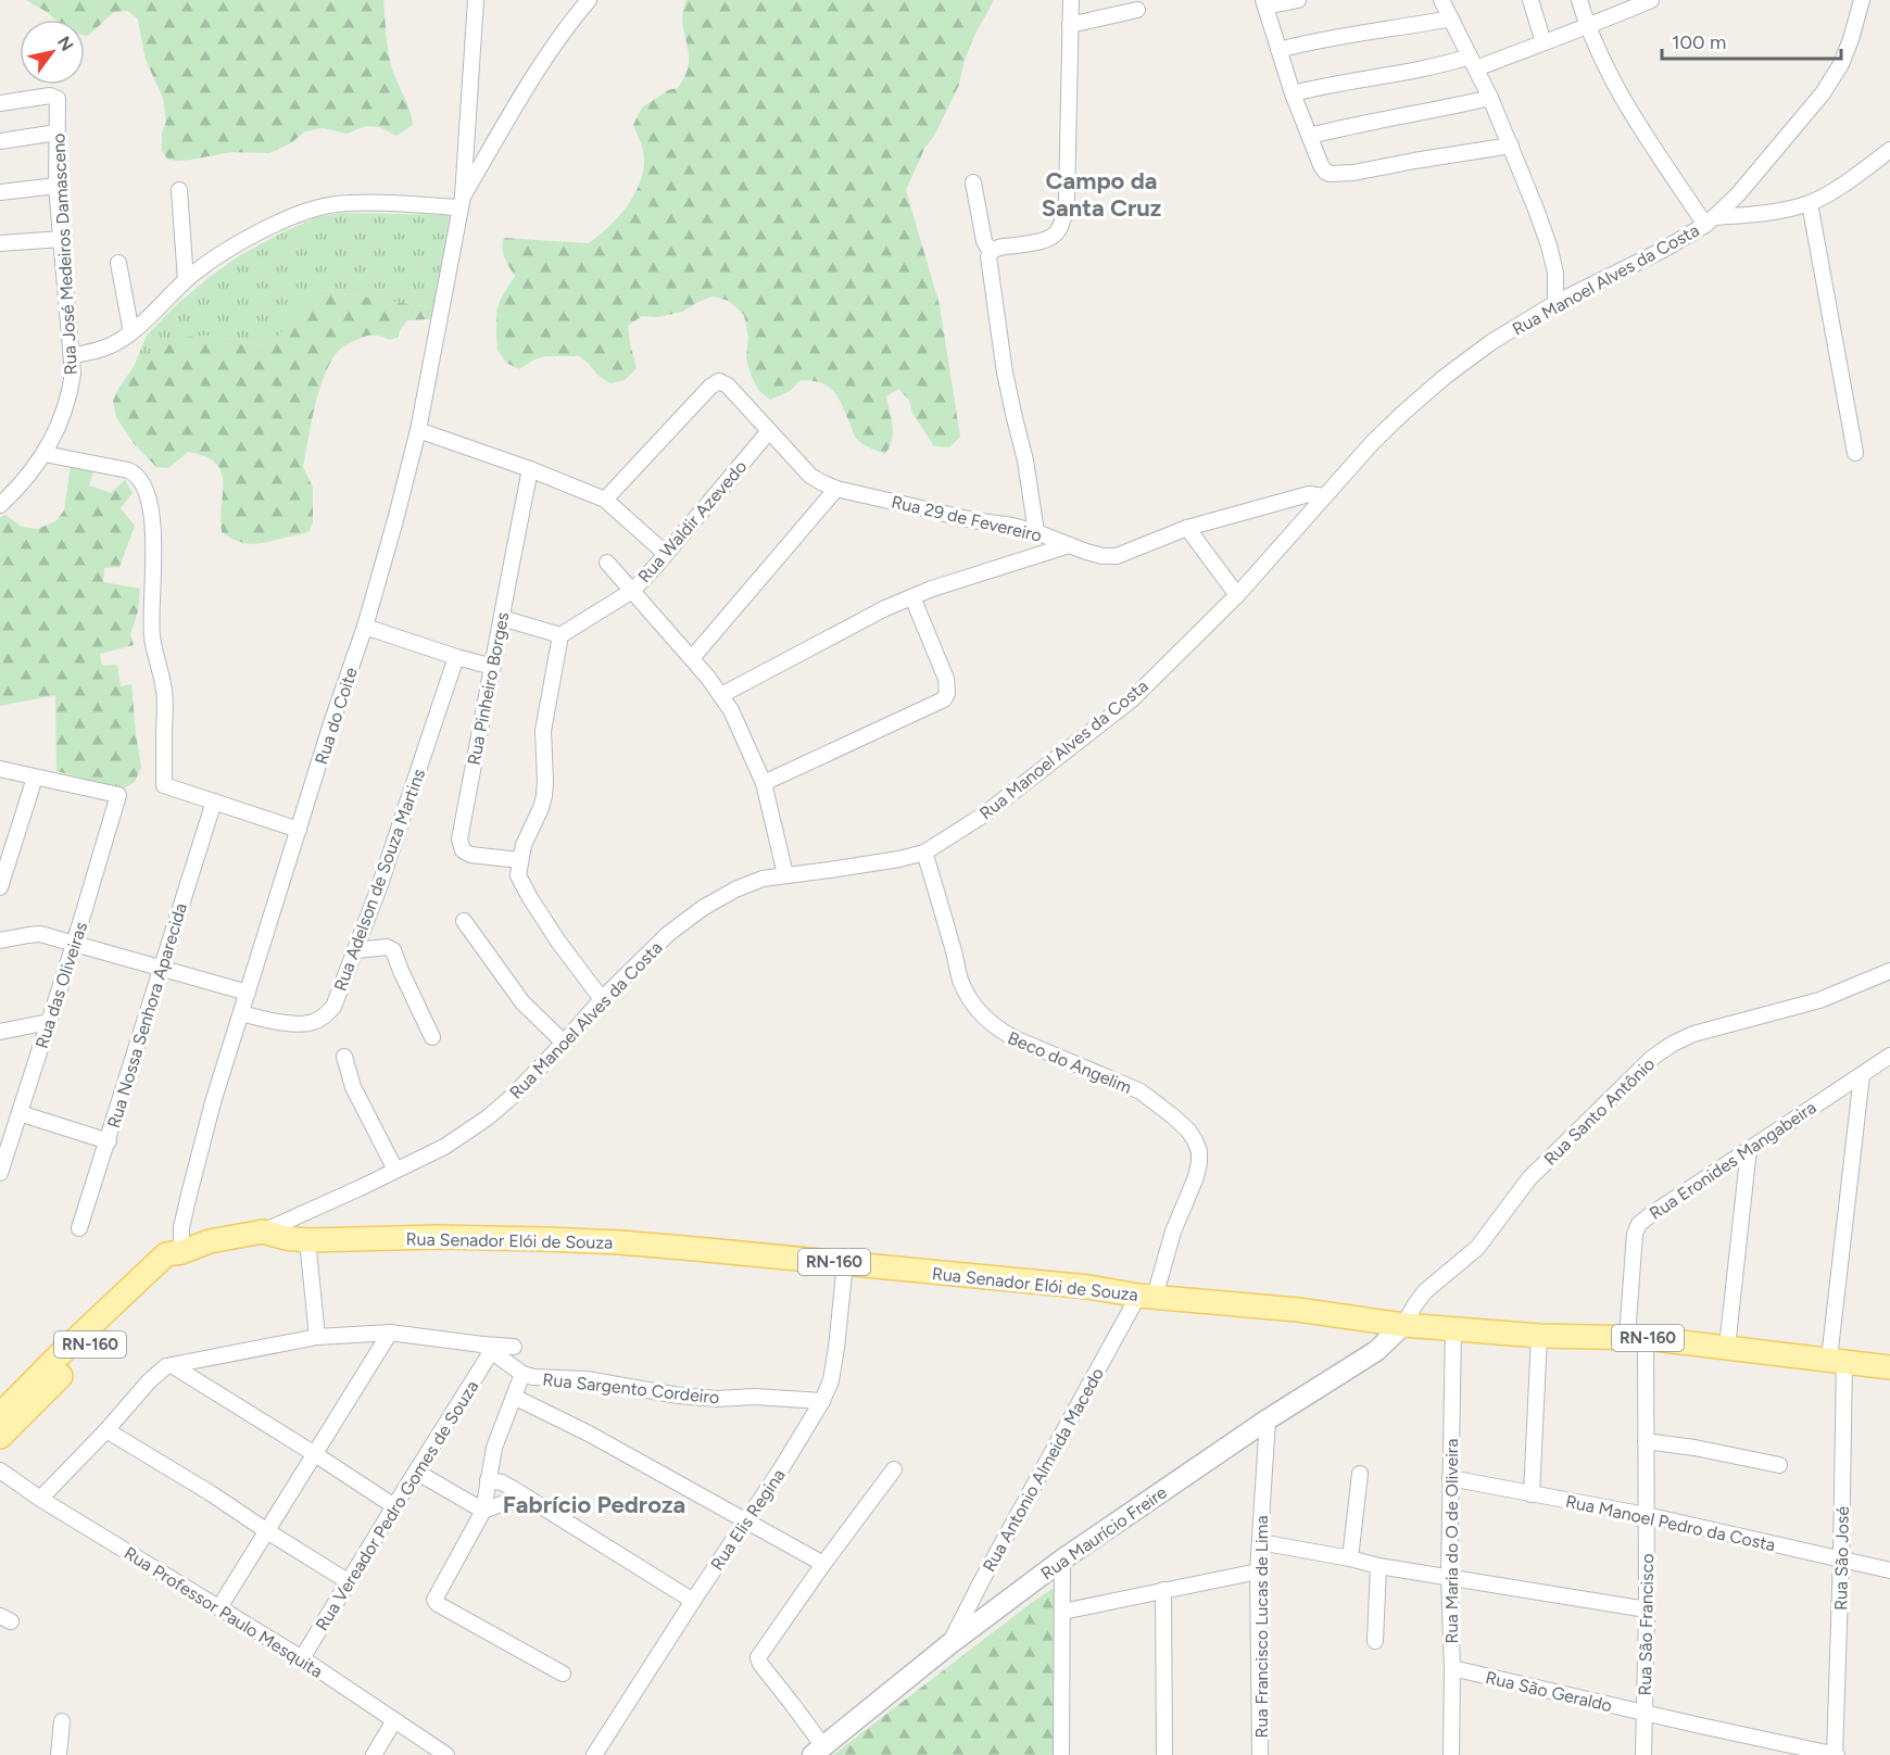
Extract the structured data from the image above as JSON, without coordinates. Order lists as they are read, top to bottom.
{
  "streets": {
    "main road": ["Rua Senador Elói de Souza", "RN-160"],
    "street": [
      "Rua José Medeiros Damasceno",
      "Rua Manoel Alves da Costa",
      "Rua 29 de Fevereiro",
      "Rua Waldir Azevedo",
      "Rua Pinheiro Borges",
      "Rua do Coite",
      "Rua Adelson de Souza Martins",
      "Rua das Oliveiras",
      "Rua Nossa Senhora Aparecida",
      "Beco do Angelim",
      "Rua Santo Antônio",
      "Rua Eronides Mangabeira",
      "Rua Sargento Cordeiro",
      "Rua Antonio Almeida Macedo",
      "Rua Vereador Pedro Gomes de Souza",
      "Rua Elis Regina",
      "Rua Manoel Pedro da Costa",
      "Rua Maurício Freire",
      "Rua Maria do O de Oliveira",
      "Rua São José",
      "Rua Professor Paulo Mesquita",
      "Rua São Francisco",
      "Rua Francisco Lucas de Lima",
      "Rua São Geraldo"
    ]
  },
  "crossings": [
    ["Rua Manoel Alves da Costa", "Rua 29 de Fevereiro"],
    ["Rua Manoel Alves da Costa", "Beco do Angelim"],
    ["Rua Manoel Alves da Costa", "Rua Senador Elói de Souza"],
    ["Rua 29 de Fevereiro", "Rua Waldir Azevedo"],
    ["Rua do Coite", "Rua Adelson de Souza Martins"],
    ["Rua do Coite", "Rua Senador Elói de Souza"],
    ["Beco do Angelim", "Rua Senador Elói de Souza"],
    ["Beco do Angelim", "Rua Antonio Almeida Macedo"],
    ["Rua Santo Antônio", "Rua Senador Elói de Souza"],
    ["Rua Santo Antônio", "Rua Maurício Freire"],
    ["Rua Eronides Mangabeira", "Rua Senador Elói de Souza"],
    ["Rua Eronides Mangabeira", "Rua São José"],
    ["Rua Eronides Mangabeira", "Rua São Francisco"],
    ["Rua Senador Elói de Souza", "Rua Antonio Almeida Macedo"],
    ["Rua Senador Elói de Souza", "Rua Elis Regina"],
    ["Rua Senador Elói de Souza", "Rua Maurício Freire"],
    ["Rua Senador Elói de Souza", "Rua Maria do O de Oliveira"],
    ["Rua Senador Elói de Souza", "Rua São José"],
    ["Rua Senador Elói de Souza", "Rua São Francisco"],
    ["Rua Sargento Cordeiro", "Rua Vereador Pedro Gomes de Souza"],
    ["Rua Sargento Cordeiro", "Rua Elis Regina"],
    ["Rua Sargento Cordeiro", "Rua Professor Paulo Mesquita"],
    ["Rua Antonio Almeida Macedo", "Rua Maurício Freire"],
    ["Rua Vereador Pedro Gomes de Souza", "Rua Professor Paulo Mesquita"],
    ["Rua Manoel Pedro da Costa", "Rua Maria do O de Oliveira"],
    ["Rua Manoel Pedro da Costa", "Rua São José"],
    ["Rua Manoel Pedro da Costa", "Rua São Francisco"],
    ["Rua Maurício Freire", "Rua Francisco Lucas de Lima"],
    ["Rua Maria do O de Oliveira", "Rua São Geraldo"],
    ["Rua São José", "Rua São Geraldo"],
    ["Rua São Francisco", "Rua São Geraldo"]
  ],
  "districts": ["Campo da Santa Cruz", "Fabrício Pedroza"],
  "scale_bar": "100 m",
  "north": "top right"
}
